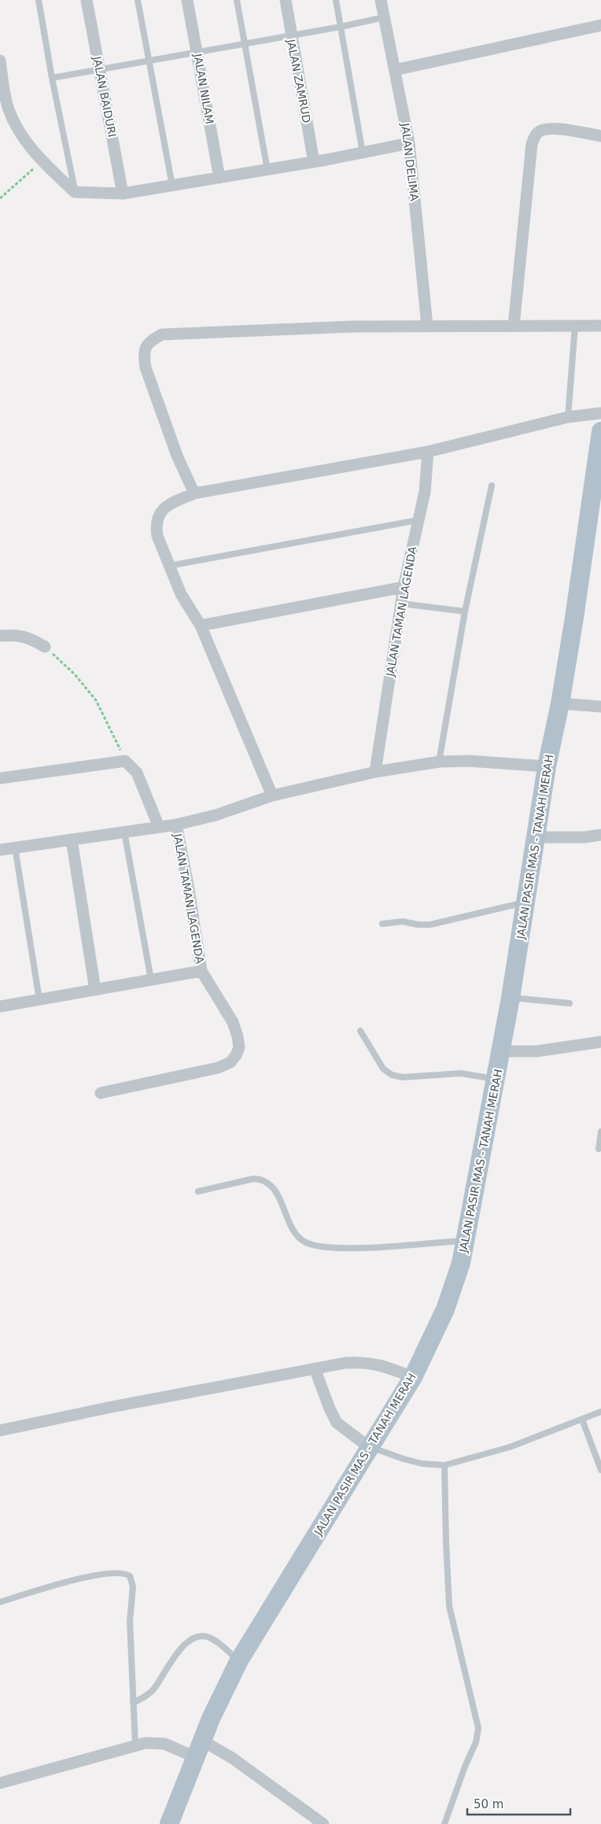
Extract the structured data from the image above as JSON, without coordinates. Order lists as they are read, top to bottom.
{
  "streets": {
    "main road": ["JALAN PASIR MAS - TANAH MERAH"],
    "street": [
      "JALAN ZAMRUD",
      "JALAN NILAM",
      "JALAN BAIDURI",
      "JALAN DELIMA",
      "JALAN TAMAN LAGENDA"
    ]
  },
  "scale_bar": "50 m"
}
